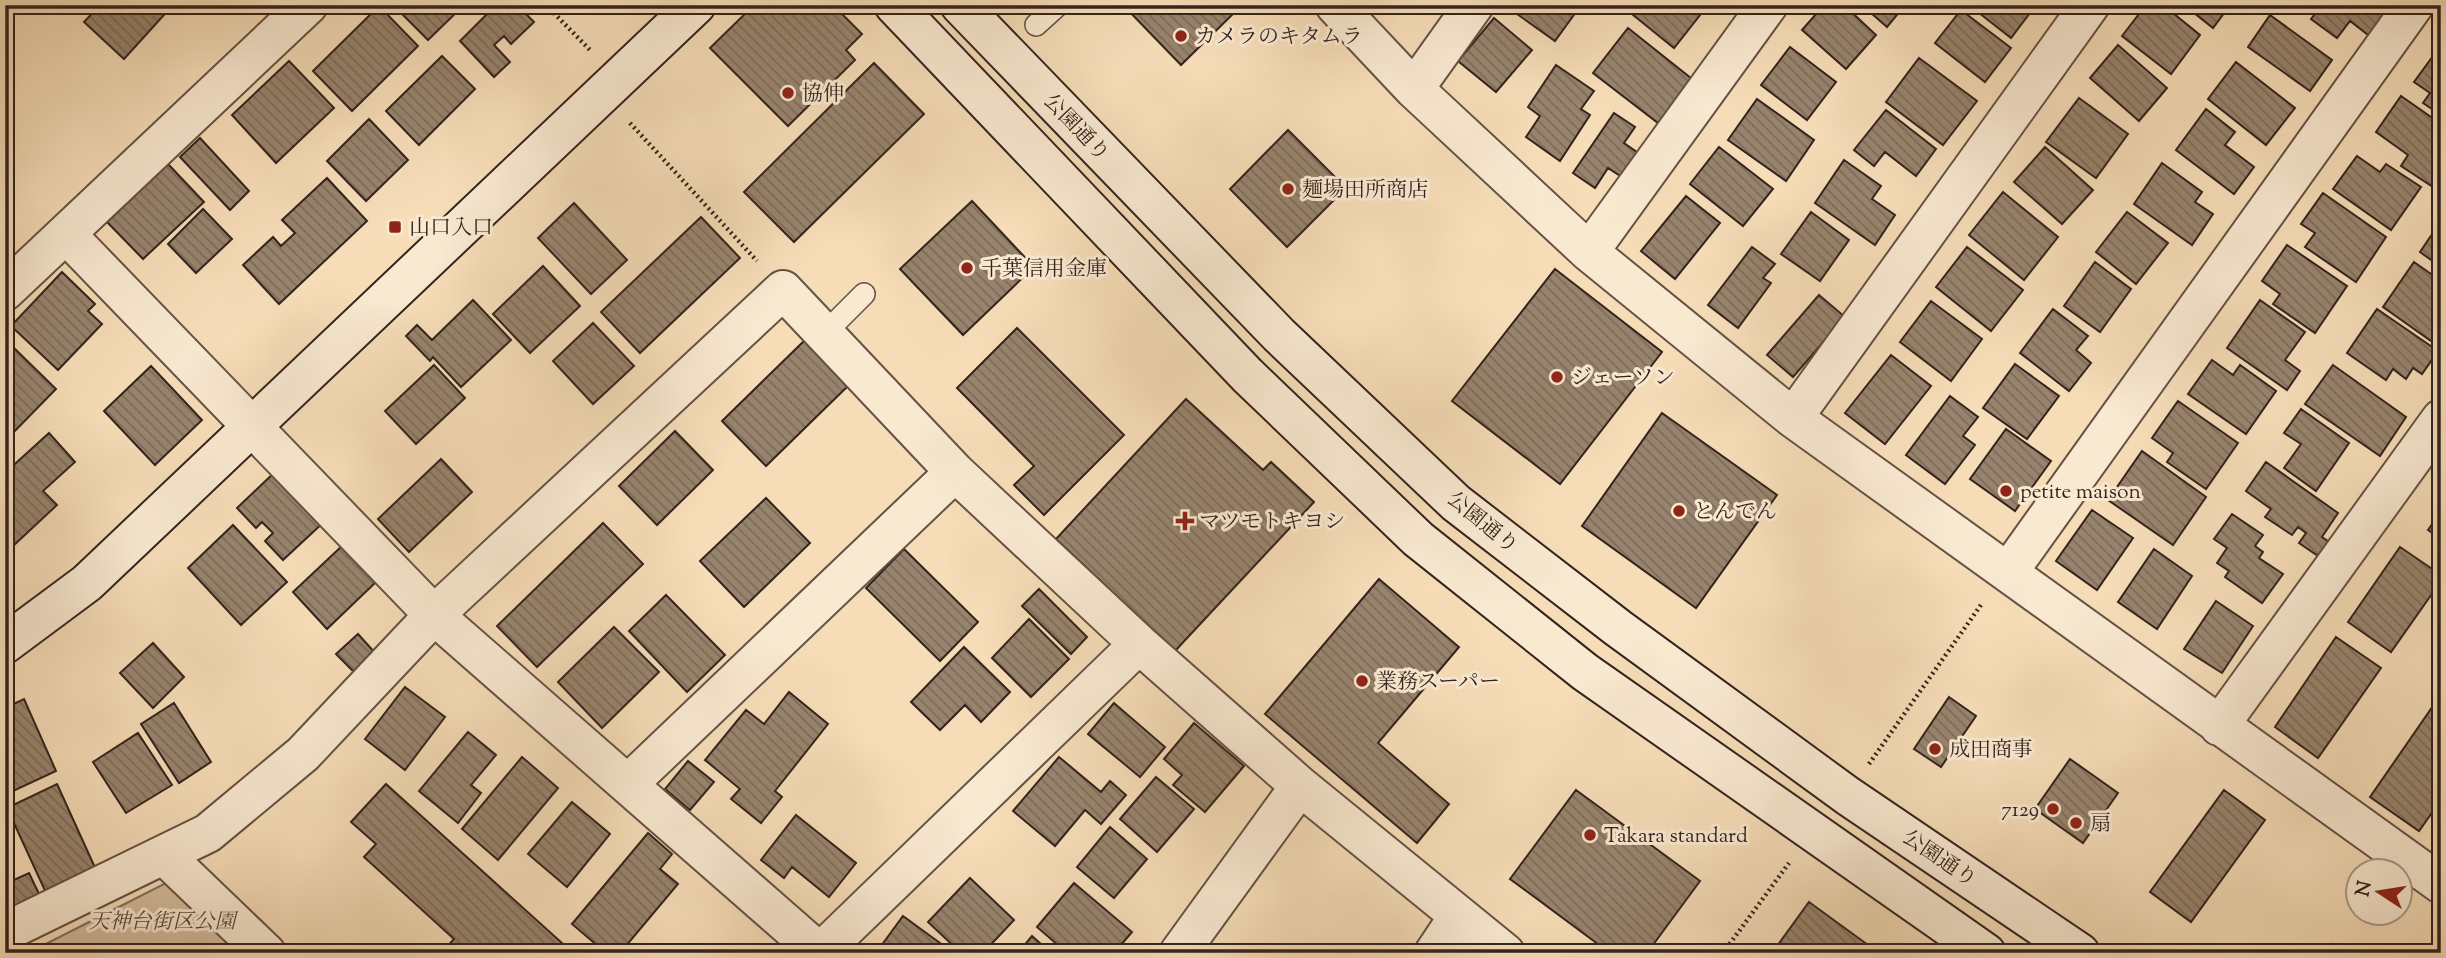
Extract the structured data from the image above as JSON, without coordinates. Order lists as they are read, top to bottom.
{
  "streets": {
    "street": ["公園通り"]
  },
  "parks": ["天神台街区公園"],
  "places": {
    "other": [
      "カメラのキタムラ",
      "協伸",
      "麺場田所商店",
      "千葉信用金庫",
      "ジェーソン",
      "petite maison",
      "とんでん",
      "業務スーパー",
      "成田商事",
      "7129",
      "扇",
      "Takara standard"
    ],
    "transit": ["山口入口"],
    "health": ["マツモトキヨシ"]
  },
  "north": "left"
}
